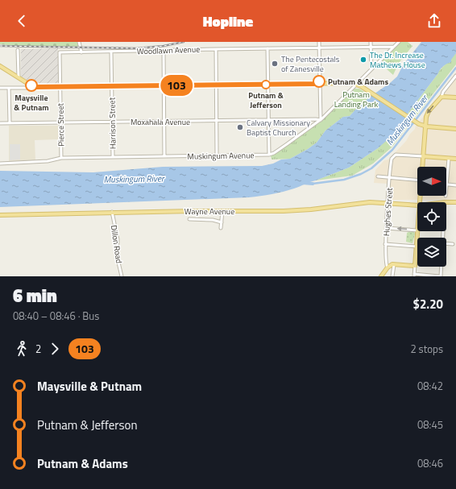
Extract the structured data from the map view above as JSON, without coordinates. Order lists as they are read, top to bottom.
{
  "streets": {
    "main road": ["Wayne Avenue"],
    "street": [
      "Woodlawn Avenue",
      "Moxahala Avenue",
      "Harrison Street",
      "Pierce Street",
      "Muskingum Avenue",
      "Hughes Street",
      "Dillon Road"
    ]
  },
  "crossings": [
    ["Woodlawn Avenue", "Harrison Street"],
    ["Woodlawn Avenue", "Pierce Street"],
    ["Woodlawn Avenue", "Muskingum Avenue"],
    ["Moxahala Avenue", "Harrison Street"],
    ["Moxahala Avenue", "Pierce Street"],
    ["Moxahala Avenue", "Muskingum Avenue"],
    ["Harrison Street", "Muskingum Avenue"],
    ["Pierce Street", "Muskingum Avenue"],
    ["Wayne Avenue", "Hughes Street"],
    ["Wayne Avenue", "Dillon Road"]
  ],
  "water": ["Muskingum River"],
  "parks": ["Putnam Landing Park"],
  "places": [
    "The Dr. Increase Mathews House",
    "The Pentecostals of Zanesville",
    "Putnam & Adams",
    "Putnam & Jefferson",
    "Maysville & Putnam",
    "Calvary Missionary Baptist Church"
  ],
  "lines": ["bus line 103"],
  "north": "right",
  "page": {
    "header": "Hopline",
    "on_map": "103",
    "heading": ["6 min", "08:40 – 08:46 · Bus", "$2.20"],
    "legs": ["2", "103", "2 stops"],
    "list": [
      {
        "name": "Maysville & Putnam",
        "value": "08:42"
      },
      {
        "name": "Putnam & Jefferson",
        "value": "08:45"
      },
      {
        "name": "Putnam & Adams",
        "value": "08:46"
      }
    ]
  }
}
